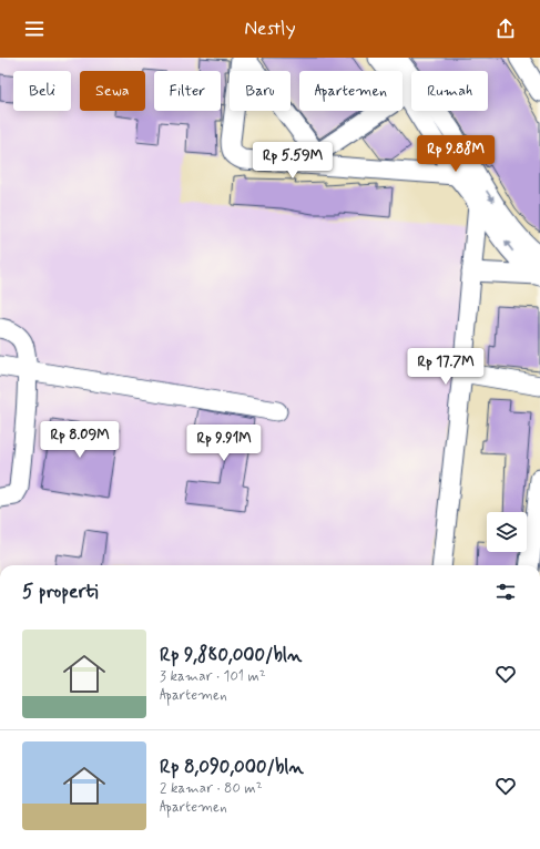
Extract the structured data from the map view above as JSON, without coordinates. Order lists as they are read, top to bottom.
{
  "page": {
    "header": "Nestly",
    "chip": [
      "Beli",
      "Sewa",
      "Filter",
      "Baru",
      "Apartemen",
      "Rumah"
    ],
    "price": [
      "Rp 9.88M",
      "Rp 5.59M",
      "Rp 17.7M",
      "Rp 8.09M",
      "Rp 9.91M"
    ],
    "heading": "5 properti",
    "list": [
      {
        "name": "Rp 9,880,000/bln",
        "note": "3 kamar · 101 m² · Apartemen"
      },
      {
        "name": "Rp 8,090,000/bln",
        "note": "2 kamar · 80 m² · Apartemen"
      }
    ]
  }
}
